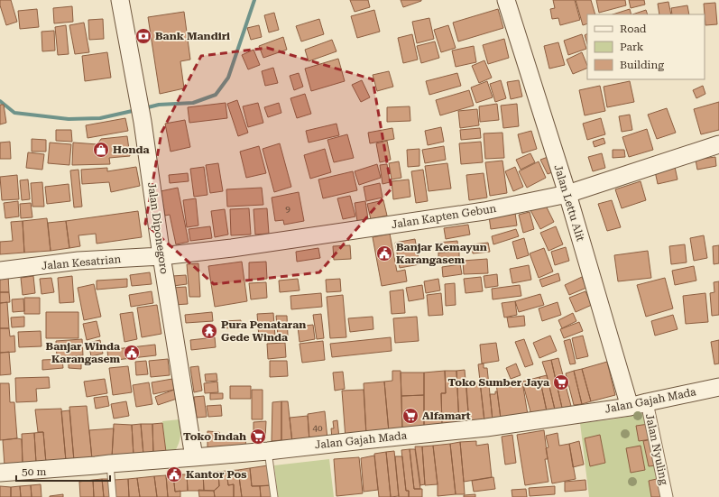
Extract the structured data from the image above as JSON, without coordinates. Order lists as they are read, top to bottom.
{
  "streets": {
    "street": [
      "Jalan Lettu Alit",
      "Jalan Kapten Gebun",
      "Jalan Diponegoro",
      "Jalan Kesatrian",
      "Jalan Gajah Mada",
      "Jalan Nyuling"
    ]
  },
  "crossings": [
    ["Jalan Lettu Alit", "Jalan Kapten Gebun"],
    ["Jalan Lettu Alit", "Jalan Gajah Mada"],
    ["Jalan Kapten Gebun", "Jalan Diponegoro"],
    ["Jalan Kapten Gebun", "Jalan Kesatrian"],
    ["Jalan Diponegoro", "Jalan Kesatrian"],
    ["Jalan Diponegoro", "Jalan Gajah Mada"],
    ["Jalan Gajah Mada", "Jalan Nyuling"]
  ],
  "places": {
    "bank": ["Bank Mandiri"],
    "shop": ["Honda"],
    "public building": ["Banjar Kemayun Karangasem", "Banjar Winda Karangasem", "Kantor Pos"],
    "temple": ["Pura Penataran Gede Winda"],
    "supermarket": ["Toko Sumber Jaya", "Alfamart", "Toko Indah"]
  },
  "house_numbers": ["9", "40"],
  "legend": ["Road", "Park", "Building"],
  "scale_bar": "50 m"
}
